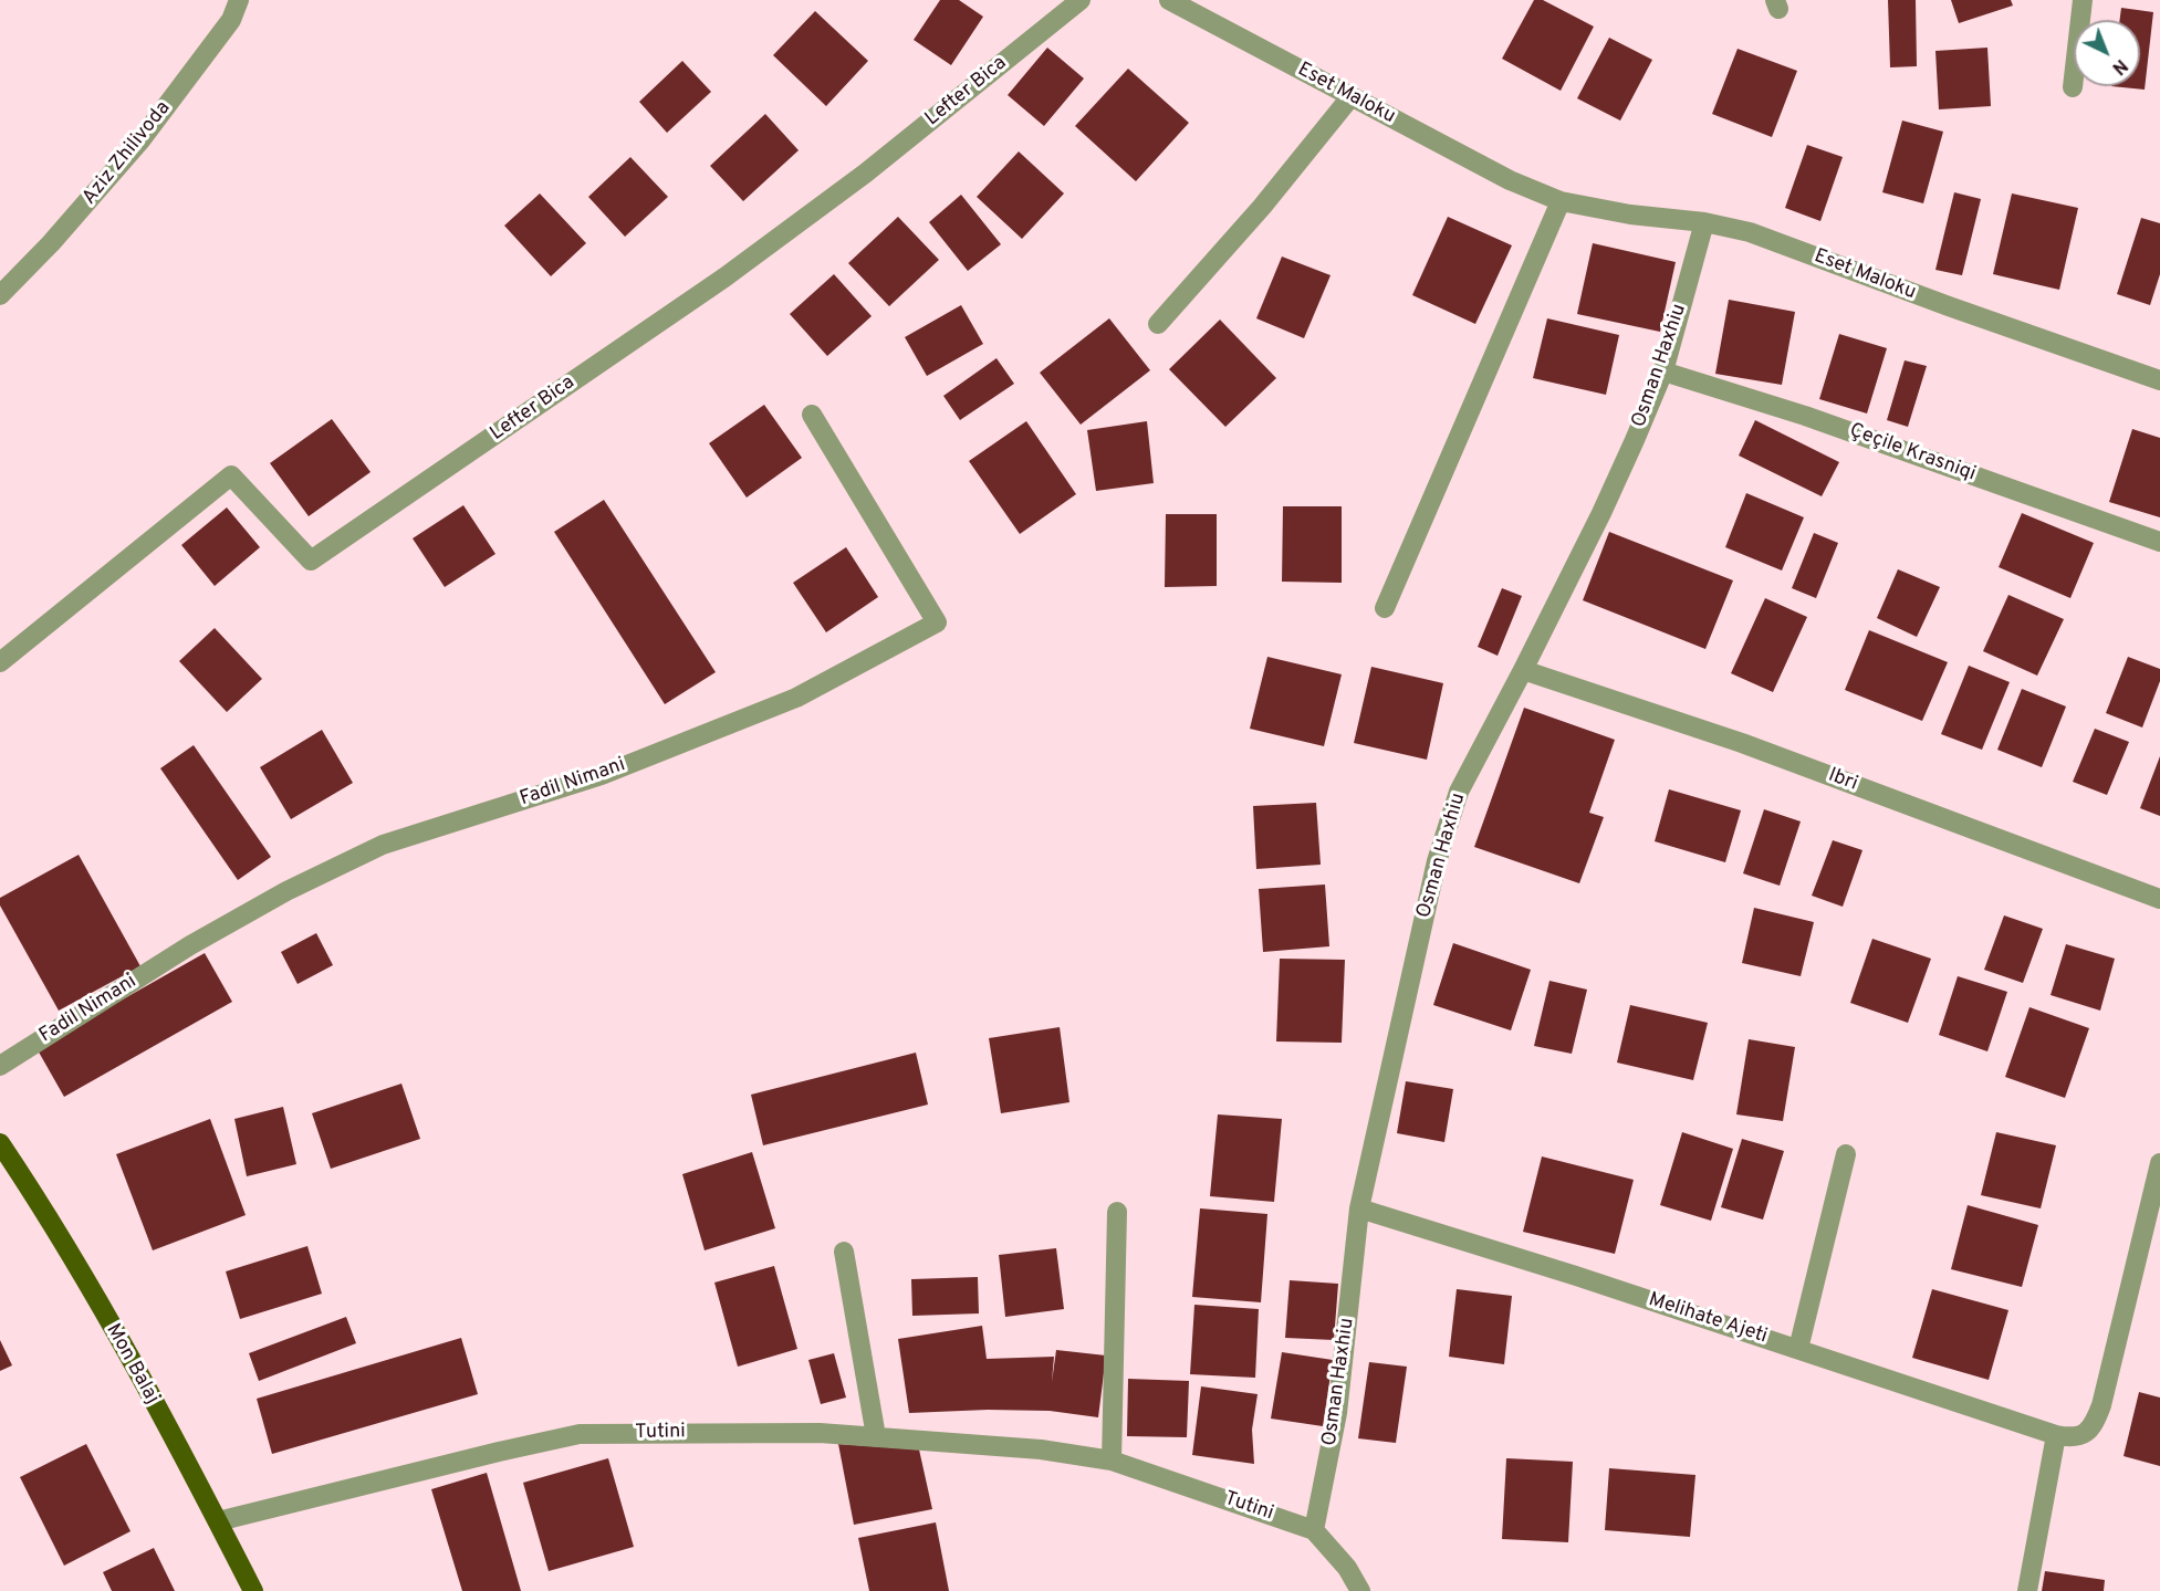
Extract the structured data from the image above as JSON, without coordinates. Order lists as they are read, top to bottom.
{
  "streets": {
    "main road": ["Mon Balaj"],
    "street": [
      "Lefter Bica",
      "Eset Maloku",
      "Aziz Zhilivoda",
      "Osman Haxhiu",
      "Çeçile Krasniqi",
      "Ibri",
      "Fadil Nimani",
      "Melihate Ajeti",
      "Tutini"
    ]
  },
  "crossings": [
    ["Eset Maloku", "Osman Haxhiu"],
    ["Osman Haxhiu", "Çeçile Krasniqi"],
    ["Osman Haxhiu", "Ibri"],
    ["Osman Haxhiu", "Melihate Ajeti"],
    ["Osman Haxhiu", "Tutini"],
    ["Mon Balaj", "Tutini"]
  ],
  "north": "bottom right"
}
